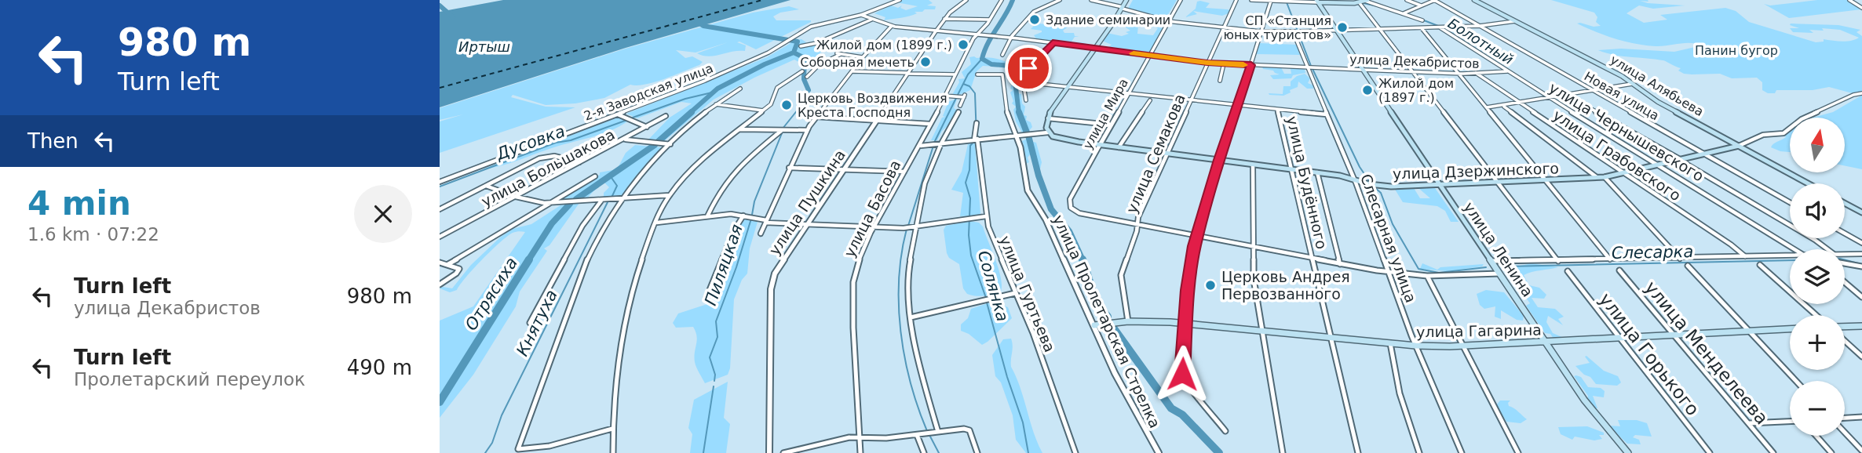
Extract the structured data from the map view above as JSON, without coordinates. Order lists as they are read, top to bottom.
{
  "streets": {
    "main road": [
      "улица Алябьева",
      "улица Дзержинского",
      "улица Ленина",
      "улица Гагарина"
    ],
    "street": [
      "улица Декабристов",
      "2-я Заводская улица",
      "Новая улица",
      "улица Мира",
      "улица Чернышевского",
      "улица Семакова",
      "улица Грабовского",
      "улица Большакова",
      "улица Будённого",
      "улица Пушкина",
      "улица Басова",
      "Слесарная улица",
      "улица Гуртьева",
      "улица Пролетарская Стрелка",
      "улица Менделеева",
      "улица Горького"
    ]
  },
  "crossings": [
    ["улица Декабристов", "улица Чернышевского"],
    ["улица Декабристов", "улица Грабовского"],
    ["улица Декабристов", "Слесарная улица"],
    ["улица Декабристов", "улица Ленина"],
    ["улица Алябьева", "улица Дзержинского"],
    ["Новая улица", "улица Дзержинского"],
    ["улица Мира", "улица Семакова"],
    ["улица Мира", "улица Дзержинского"],
    ["улица Чернышевского", "улица Дзержинского"],
    ["улица Семакова", "улица Дзержинского"],
    ["улица Семакова", "улица Гагарина"],
    ["улица Грабовского", "улица Дзержинского"],
    ["улица Дзержинского", "улица Будённого"],
    ["улица Дзержинского", "улица Басова"],
    ["улица Дзержинского", "Слесарная улица"],
    ["улица Дзержинского", "улица Ленина"],
    ["улица Дзержинского", "улица Гуртьева"],
    ["улица Дзержинского", "улица Пролетарская Стрелка"],
    ["улица Будённого", "улица Гагарина"],
    ["Слесарная улица", "улица Гагарина"],
    ["улица Ленина", "улица Гагарина"],
    ["улица Пролетарская Стрелка", "улица Гагарина"],
    ["улица Гагарина", "улица Менделеева"],
    ["улица Гагарина", "улица Горького"]
  ],
  "water": [
    "Болотный",
    "Иртыш",
    "Дусовка",
    "Слесарка",
    "Пиляцкая",
    "Солянка",
    "Отрясиха",
    "Княтуха"
  ],
  "parks": ["Панин бугор"],
  "places": [
    "Здание семинарии",
    "СП «Станция юных туристов»",
    "Жилой дом (1899 г.)",
    "Соборная мечеть",
    "Жилой дом (1897 г.)",
    "Церковь Воздвижения Креста Господня",
    "Церковь Андрея Первозванного"
  ],
  "north": "top",
  "page": {
    "turn": ["980 m", "Turn left"],
    "then": "Then",
    "map_buttons": ["+", "−"],
    "heading": ["4 min", "1.6 km · 07:22"],
    "list": [
      {
        "name": "Turn left",
        "note": "улица Декабристов",
        "value": "980 m"
      },
      {
        "name": "Turn left",
        "note": "Пролетарский переулок",
        "value": "490 m"
      }
    ]
  }
}
